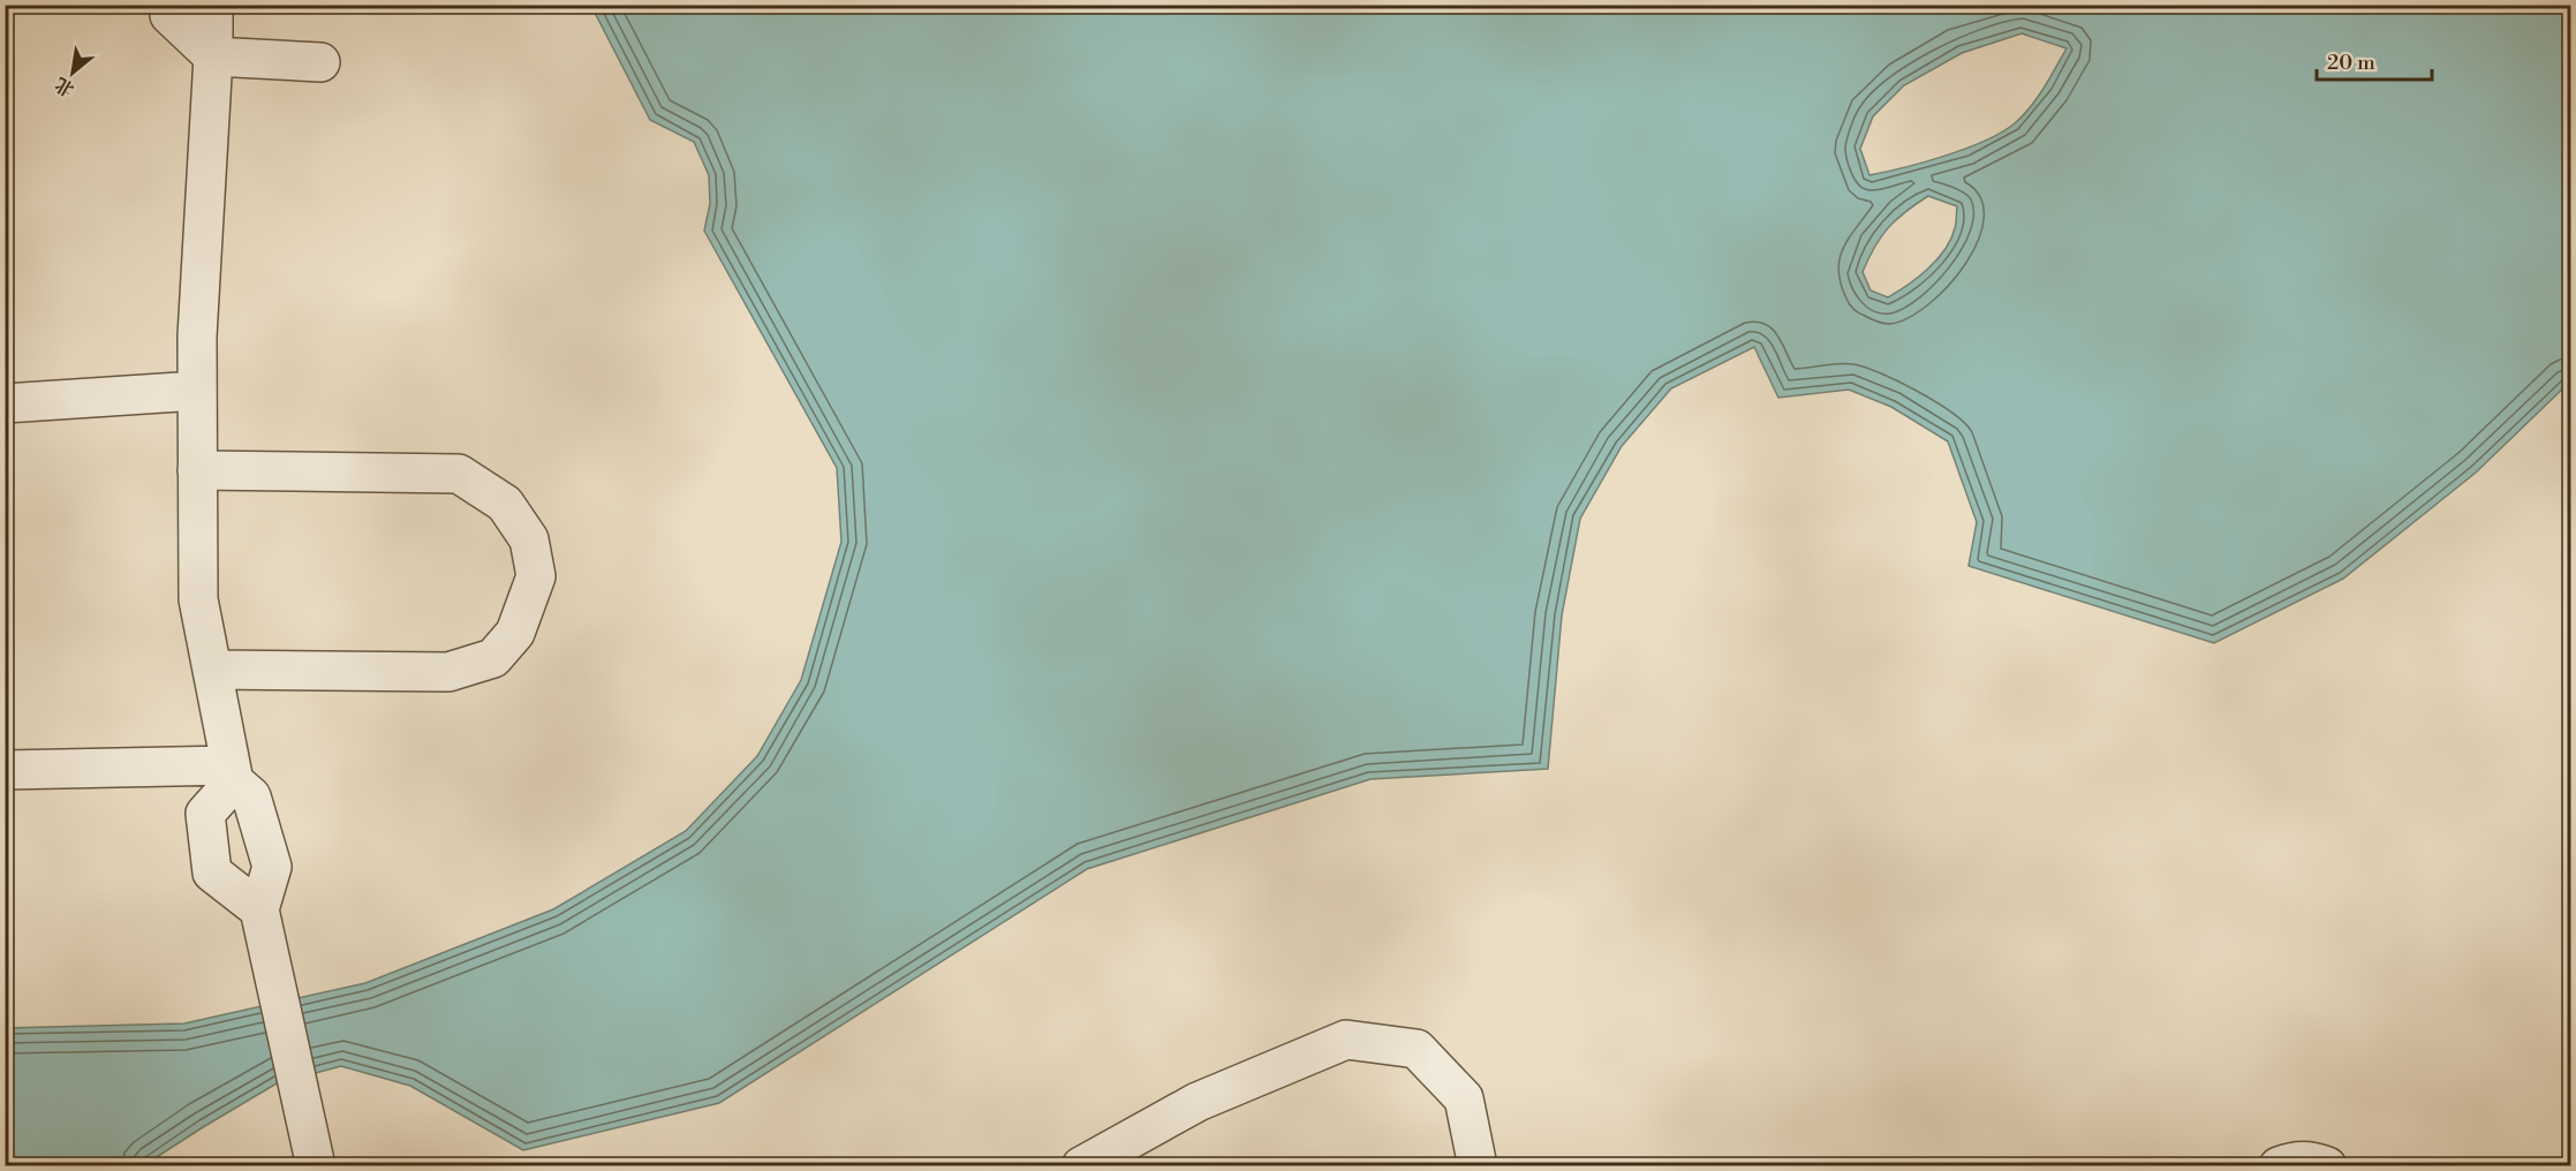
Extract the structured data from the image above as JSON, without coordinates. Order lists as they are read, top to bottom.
{
  "scale_bar": "20 m",
  "north": "bottom left"
}
